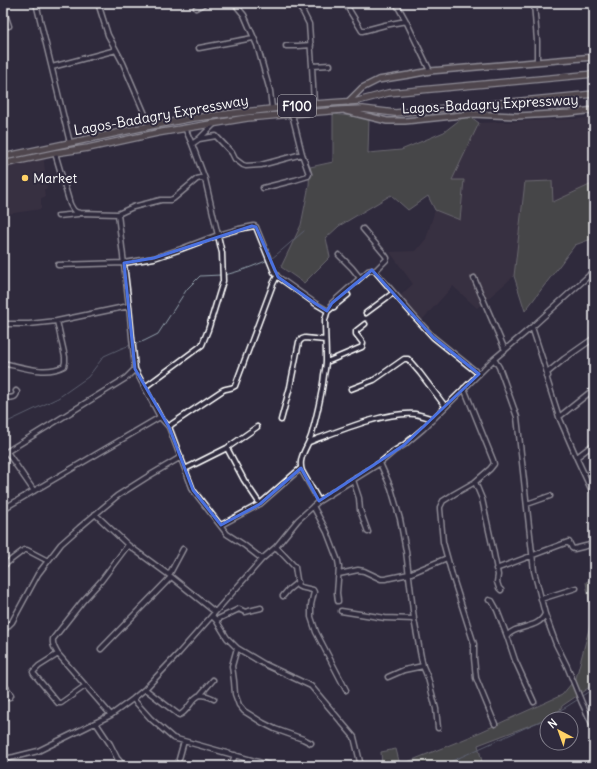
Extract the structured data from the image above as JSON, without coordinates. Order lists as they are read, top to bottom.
{
  "streets": {
    "highway": ["Lagos-Badagry Expressway", "F100"]
  },
  "places": ["Market"],
  "north": "top left"
}
